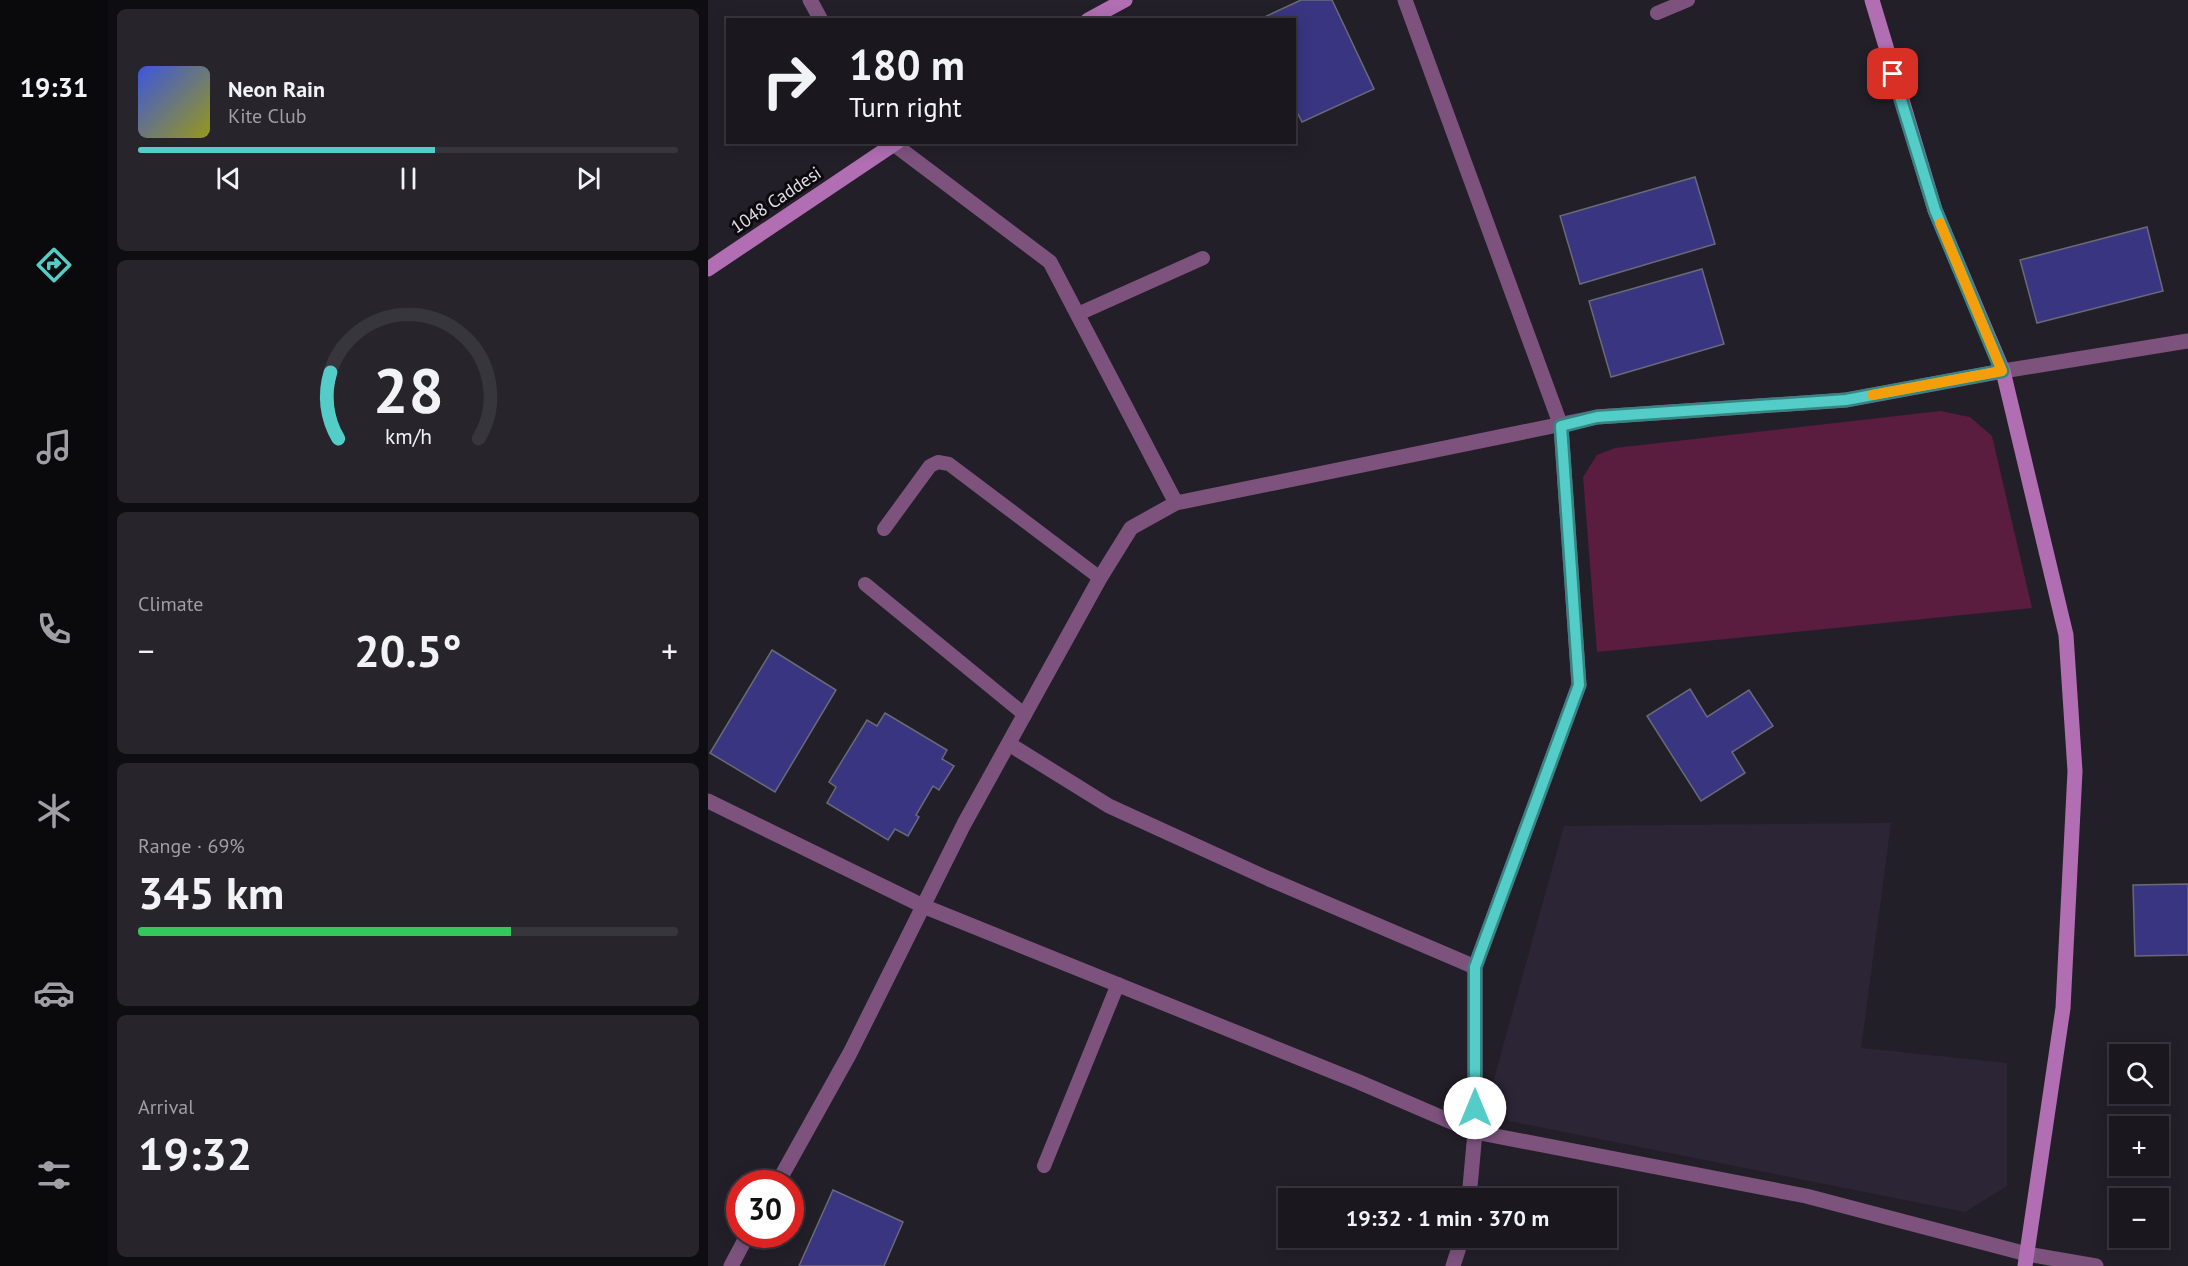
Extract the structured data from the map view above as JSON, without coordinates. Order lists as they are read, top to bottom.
{
  "streets": {
    "street": ["1048 Caddesi"]
  },
  "page": {
    "tabs": "19:31",
    "turn": ["180 m", "Turn right"],
    "song": ["Neon Rain", "Kite Club"],
    "tile": [
      "Climate",
      ["Range · 69%", "345 km"],
      ["Arrival", "19:32"]
    ],
    "heat": ["−", "20.5°", "+"],
    "map_buttons": ["+", "−"],
    "limit": "30",
    "trip": "19:32 · 1 min · 370 m",
    "gauge": ["28", "km/h"]
  }
}
